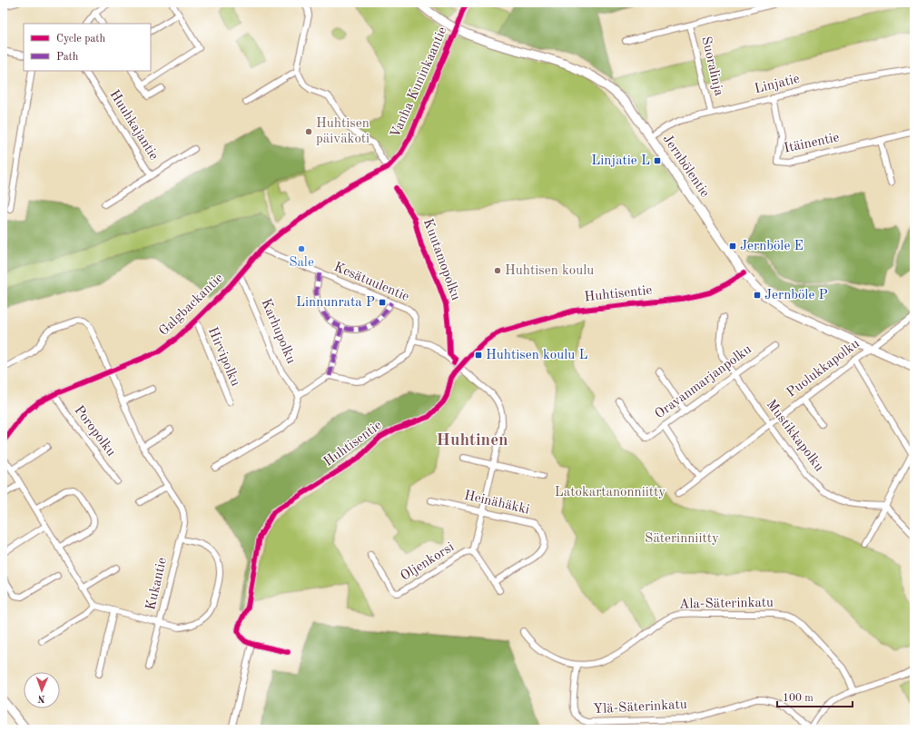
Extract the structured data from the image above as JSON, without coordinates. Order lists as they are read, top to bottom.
{
  "streets": {
    "street": [
      "Suoralinja",
      "Vanha Kuninkaantie",
      "Linjatie",
      "Huuhkajantie",
      "Itäinentie",
      "Jernbölentie",
      "Kesätuulentie",
      "Huhtisentie",
      "Galgbackantie",
      "Karhupolku",
      "Hirvipolku",
      "Puolukkapolku",
      "Oravanmarjanpolku",
      "Poropolku",
      "Mustikkapolku",
      "Heinähäkki",
      "Oljenkorsi",
      "Kukantie",
      "Ala-Säterinkatu",
      "Ylä-Säterinkatu"
    ],
    "cycle path": ["Kuutamopolku"]
  },
  "crossings": [
    ["Suoralinja", "Linjatie"],
    ["Vanha Kuninkaantie", "Jernbölentie"],
    ["Vanha Kuninkaantie", "Galgbackantie"],
    ["Linjatie", "Itäinentie"],
    ["Linjatie", "Jernbölentie"],
    ["Jernbölentie", "Huhtisentie"],
    ["Jernbölentie", "Puolukkapolku"],
    ["Kesätuulentie", "Galgbackantie"],
    ["Galgbackantie", "Karhupolku"],
    ["Galgbackantie", "Hirvipolku"],
    ["Galgbackantie", "Poropolku"],
    ["Galgbackantie", "Kukantie"],
    ["Puolukkapolku", "Mustikkapolku"],
    ["Oravanmarjanpolku", "Mustikkapolku"],
    ["Ala-Säterinkatu", "Ylä-Säterinkatu"]
  ],
  "districts": ["Huhtinen"],
  "parks": ["Latokartanonniitty", "Säterinniitty"],
  "places": {
    "other": ["Huhtisen päiväkoti", "Sale", "Huhtisen koulu"],
    "transit": [
      "Linjatie L",
      "Jernböle E",
      "Jernböle P",
      "Linnunrata P",
      "Huhtisen koulu L"
    ]
  },
  "legend": ["Cycle path", "Path"],
  "scale_bar": "100 m",
  "north": "bottom"
}
